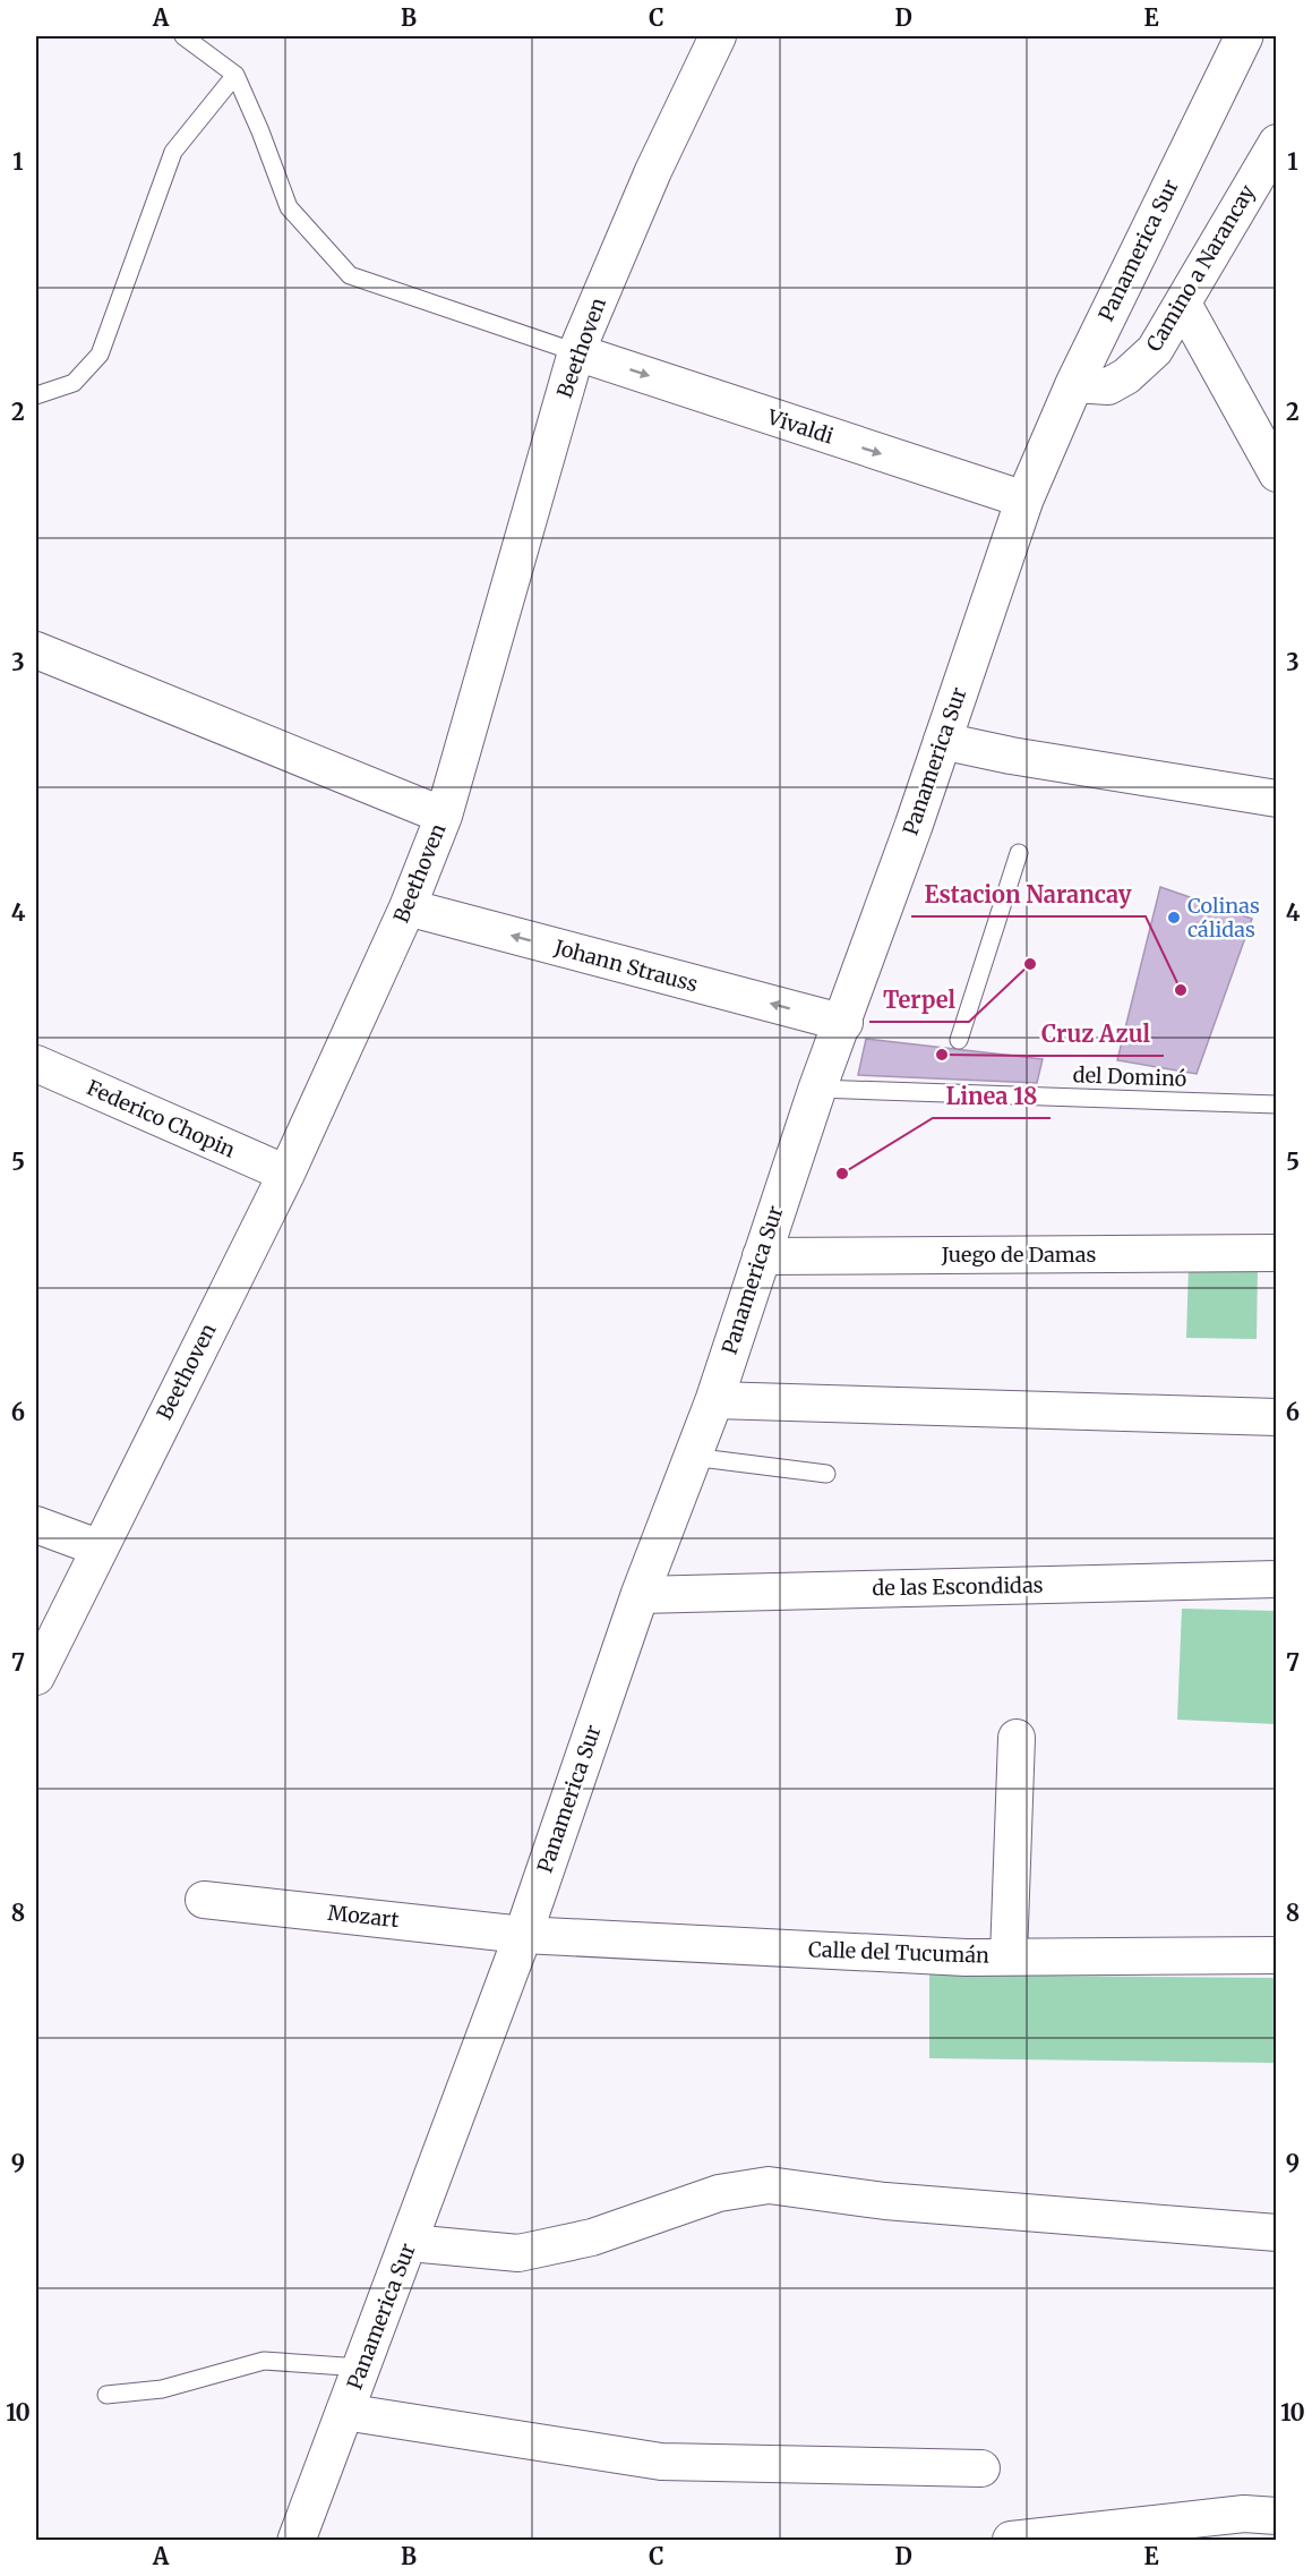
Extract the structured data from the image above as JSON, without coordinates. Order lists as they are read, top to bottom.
{
  "streets": {
    "highway": ["Panamerica Sur"],
    "street": [
      "Camino a Narancay",
      "Beethoven",
      "Vivaldi",
      "Johann Strauss",
      "Federico Chopin",
      "Juego de Damas",
      "de las Escondidas",
      "Mozart",
      "Calle del Tucumán"
    ],
    "lane": ["del Dominó"]
  },
  "crossings": [
    ["Panamerica Sur", "Camino a Narancay"],
    ["Panamerica Sur", "Vivaldi"],
    ["Panamerica Sur", "Johann Strauss"],
    ["Panamerica Sur", "del Dominó"],
    ["Panamerica Sur", "Juego de Damas"],
    ["Panamerica Sur", "de las Escondidas"],
    ["Panamerica Sur", "Mozart"],
    ["Panamerica Sur", "Calle del Tucumán"],
    ["Beethoven", "Vivaldi"],
    ["Beethoven", "Johann Strauss"],
    ["Beethoven", "Federico Chopin"],
    ["Mozart", "Calle del Tucumán"]
  ],
  "one_way": ["Vivaldi", "Johann Strauss"],
  "places": [
    "Colinas cálidas",
    "Terpel",
    "Estacion Narancay",
    "Cruz Azul",
    "Linea 18"
  ],
  "grid": {
    "columns": [
      "A",
      "B",
      "C",
      "D",
      "E"
    ],
    "rows": [
      "1",
      "2",
      "3",
      "4",
      "5",
      "6",
      "7",
      "8",
      "9",
      "10"
    ]
  }
}
